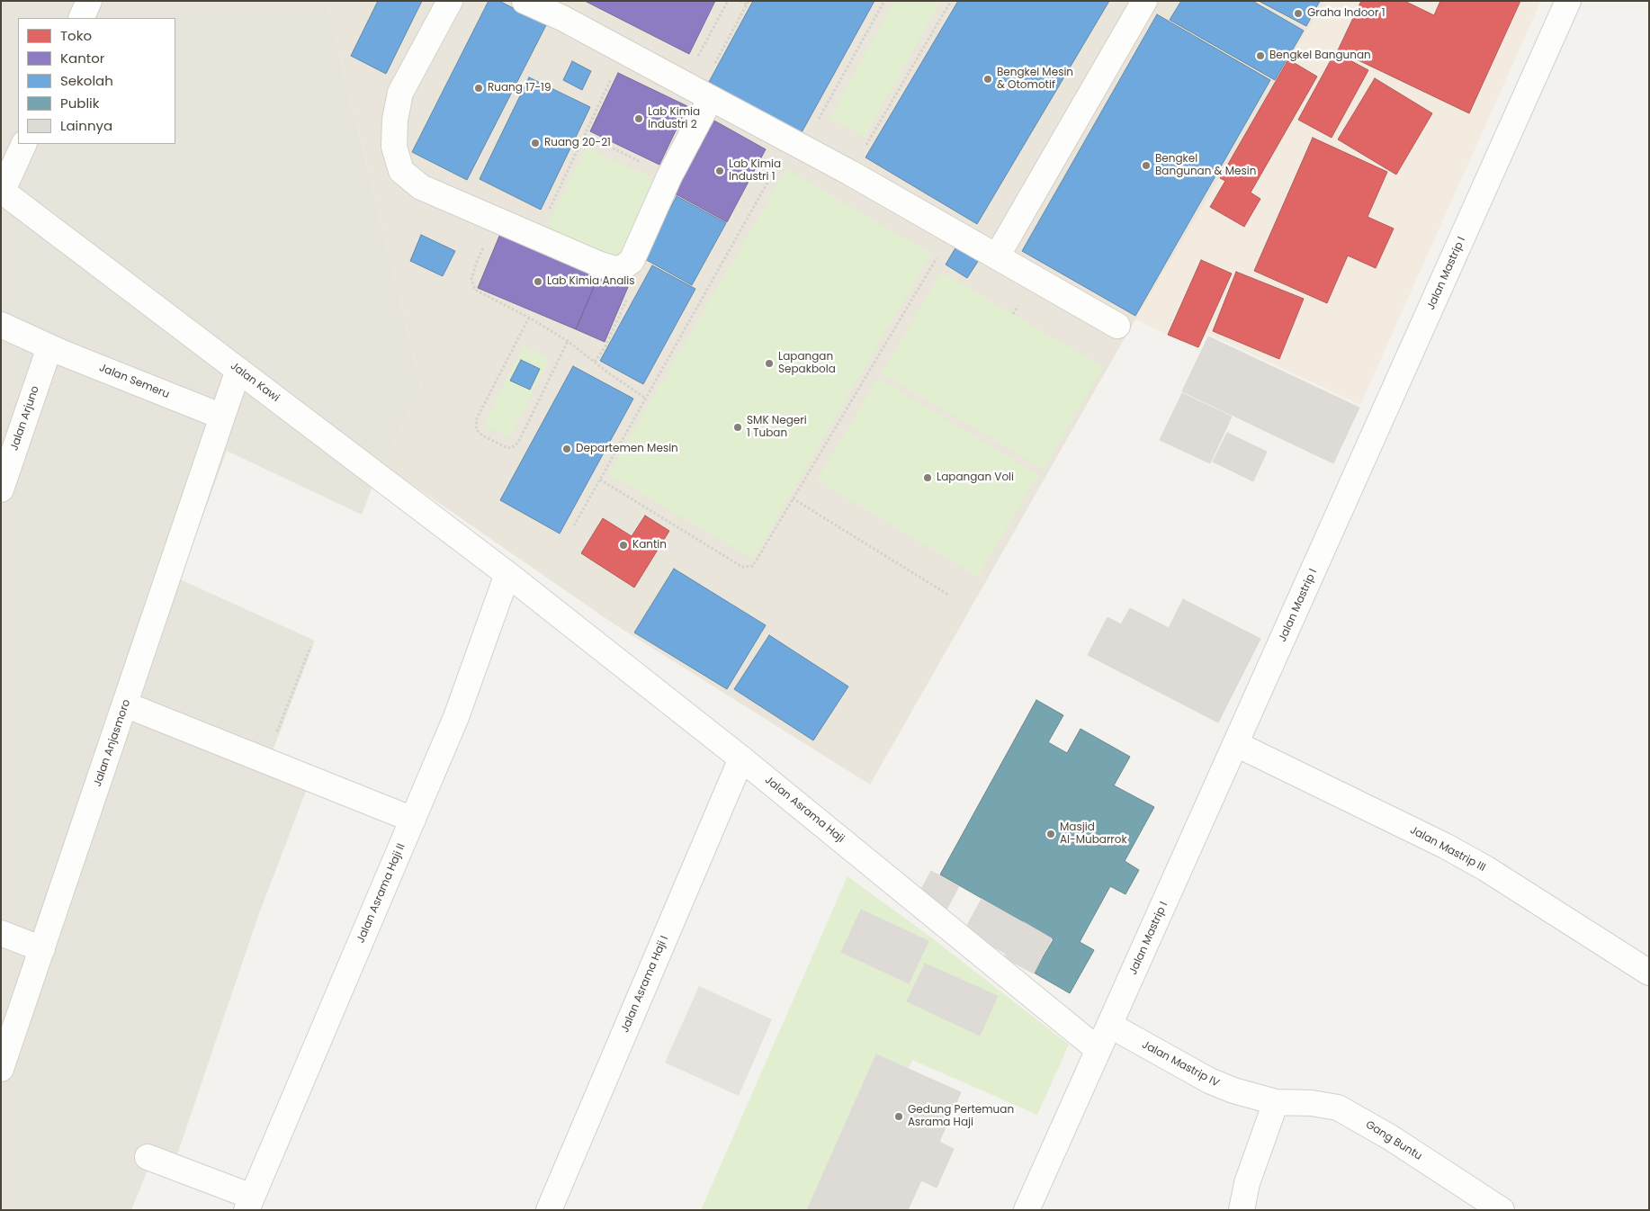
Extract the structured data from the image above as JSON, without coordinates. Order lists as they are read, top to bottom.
{
  "streets": {
    "street": [
      "Jalan Mastrip I",
      "Jalan Semeru",
      "Jalan Kawi",
      "Jalan Arjuno",
      "Jalan Anjasmoro",
      "Jalan Asrama Haji",
      "Jalan Mastrip III",
      "Jalan Asrama Haji II",
      "Jalan Asrama Haji I",
      "Jalan Mastrip IV",
      "Gang Buntu"
    ]
  },
  "crossings": [
    ["Jalan Mastrip I", "Jalan Asrama Haji"],
    ["Jalan Mastrip I", "Jalan Mastrip III"],
    ["Jalan Mastrip I", "Jalan Mastrip IV"],
    ["Jalan Semeru", "Jalan Arjuno"],
    ["Jalan Semeru", "Jalan Anjasmoro"],
    ["Jalan Kawi", "Jalan Asrama Haji"],
    ["Jalan Kawi", "Jalan Asrama Haji II"],
    ["Jalan Asrama Haji", "Jalan Asrama Haji II"],
    ["Jalan Asrama Haji", "Jalan Asrama Haji I"],
    ["Jalan Mastrip IV", "Gang Buntu"]
  ],
  "places": [
    "Graha Indoor 1",
    "Bengkel Bangunan",
    "Bengkel Mesin & Otomotif",
    "Ruang 17-19",
    "Lab Kimia Industri 2",
    "Ruang 20-21",
    "Bengkel Bangunan & Mesin",
    "Lab Kimia Industri 1",
    "Lab Kimia Analis",
    "Lapangan Sepakbola",
    "SMK Negeri 1 Tuban",
    "Departemen Mesin",
    "Lapangan Voli",
    "Kantin",
    "Masjid Al-Mubarrok",
    "Gedung Pertemuan Asrama Haji"
  ],
  "legend": [
    "Toko",
    "Kantor",
    "Sekolah",
    "Publik",
    "Lainnya"
  ]
}
